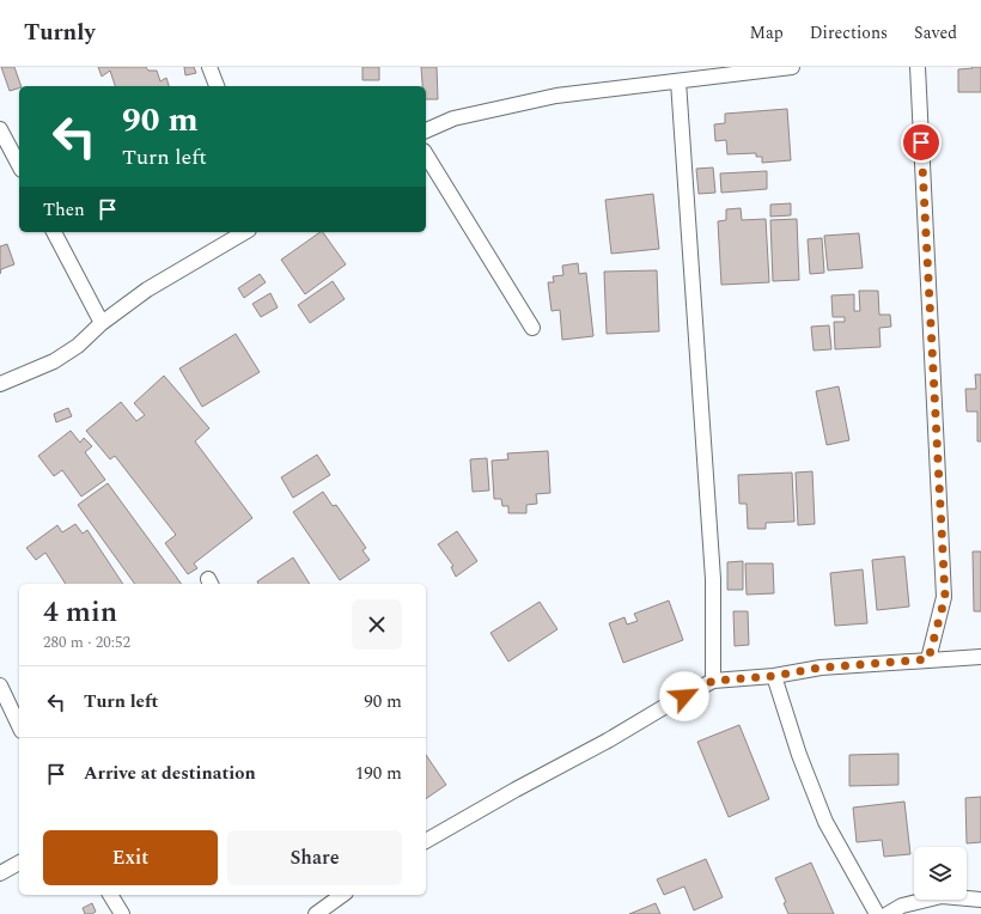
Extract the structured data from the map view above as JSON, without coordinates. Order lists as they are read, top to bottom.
{
  "page": {
    "header": "Turnly",
    "nav": ["Map", "Directions", "Saved"],
    "turn": ["90 m", "Turn left"],
    "then": "Then",
    "heading": ["4 min", "280 m · 20:52"],
    "list": [
      {
        "name": "Turn left",
        "value": "90 m"
      },
      {
        "name": "Arrive at destination",
        "value": "190 m"
      }
    ],
    "buttons": ["Exit", "Share"]
  }
}
